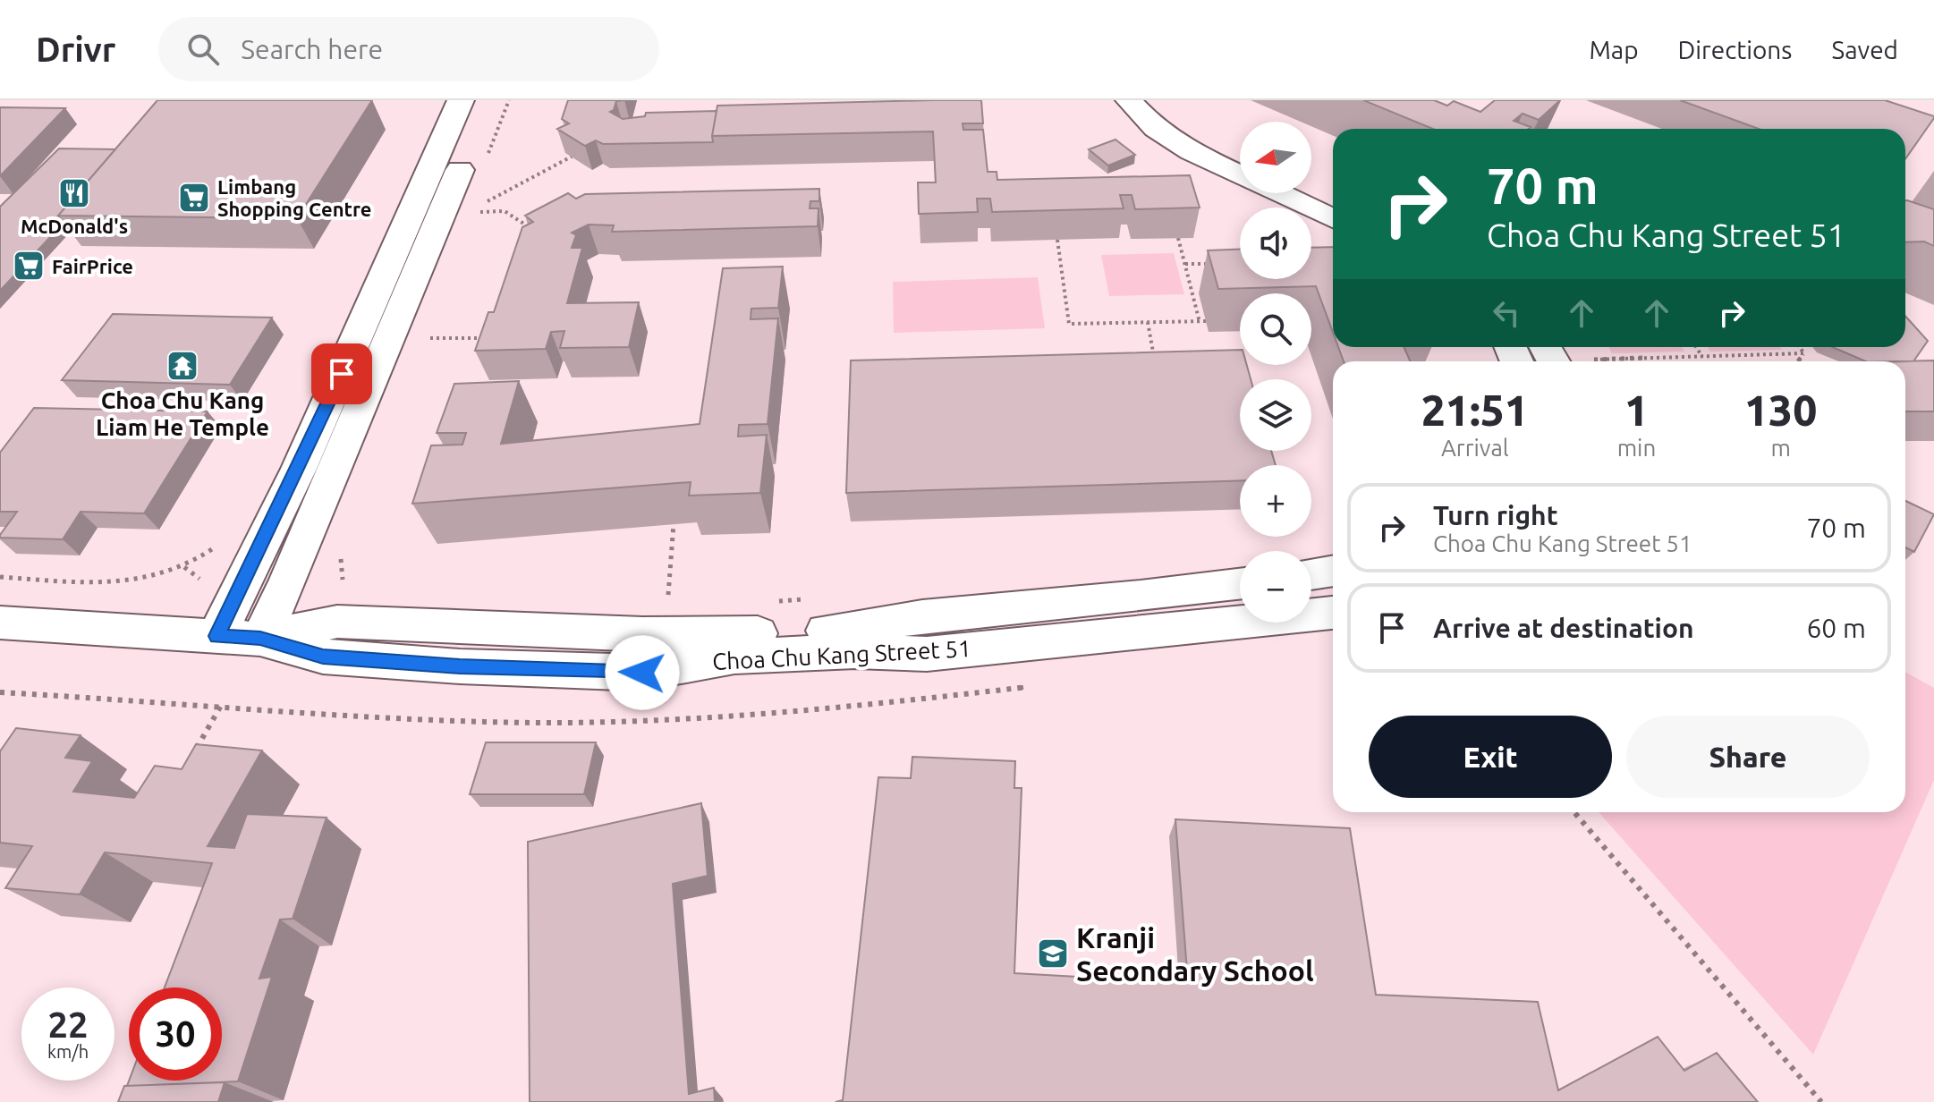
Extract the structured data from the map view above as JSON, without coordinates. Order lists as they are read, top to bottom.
{
  "streets": {
    "street": ["Choa Chu Kang Street 51"]
  },
  "places": {
    "restaurant": ["McDonald's"],
    "supermarket": ["Limbang Shopping Centre", "FairPrice"],
    "temple": ["Choa Chu Kang Liam He Temple"],
    "school or university": ["Kranji Secondary School"]
  },
  "north": "left",
  "page": {
    "header": "Drivr",
    "search": "Search here",
    "nav": ["Map", "Directions", "Saved"],
    "map_buttons": ["+", "−"],
    "turn": ["70 m", "Choa Chu Kang Street 51"],
    "eta": [
      "21:51",
      "Arrival",
      "1",
      "min",
      "130",
      "m"
    ],
    "list": [
      {
        "name": "Turn right",
        "note": "Choa Chu Kang Street 51",
        "value": "70 m"
      },
      {
        "name": "Arrive at destination",
        "value": "60 m"
      }
    ],
    "buttons": ["Exit", "Share"],
    "speed": "22 km/h",
    "limit": "30"
  }
}
